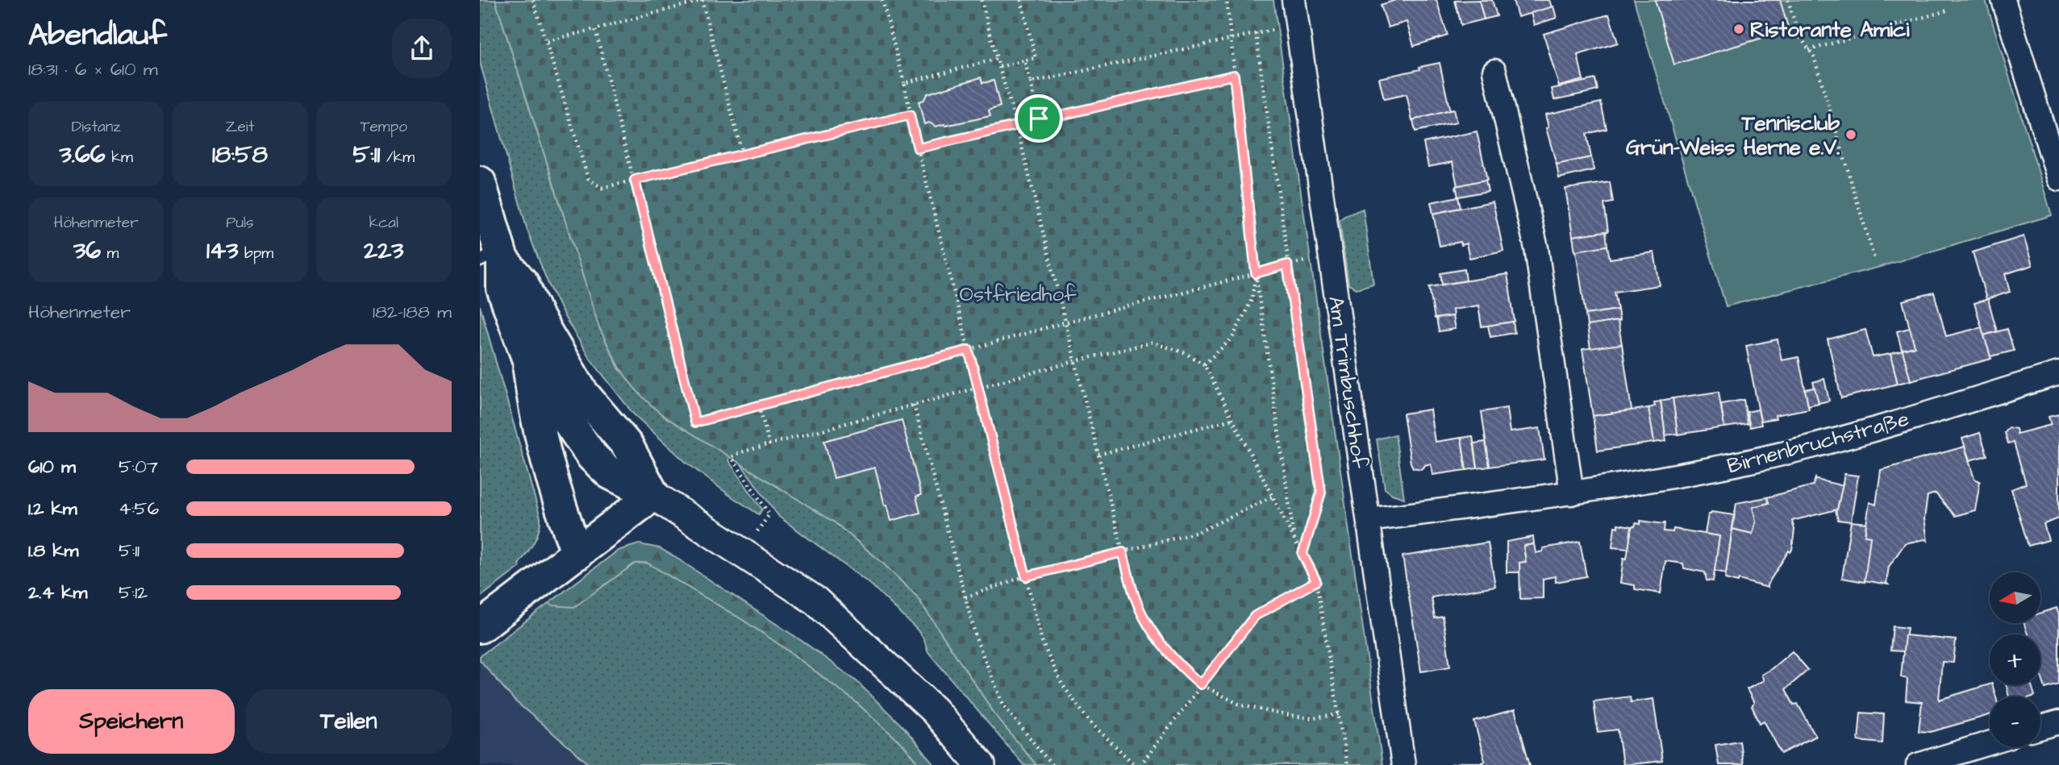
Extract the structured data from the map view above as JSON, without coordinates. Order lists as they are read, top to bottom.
{
  "streets": {
    "street": ["Am Trimbuschhof", "Birnenbruchstraße"]
  },
  "crossings": [
    ["Am Trimbuschhof", "Birnenbruchstraße"]
  ],
  "parks": ["Ostfriedhof"],
  "places": ["Ristorante Amici", "Tennisclub Grün-Weiss Herne e.V."],
  "north": "left",
  "page": {
    "heading": ["Abendlauf", "18:31 · 6 × 610 m"],
    "stats": [
      ["Distanz", "3.66 km"],
      ["Zeit", "18:58"],
      ["Tempo", "5:11 /km"],
      ["Höhenmeter", "36 m"],
      ["Puls", "143 bpm"],
      ["kcal", "223"]
    ],
    "chart": ["Höhenmeter", "182–188 m"],
    "list": [
      {
        "name": "610 m",
        "note": "5:07"
      },
      {
        "name": "1.2 km",
        "note": "4:56"
      },
      {
        "name": "1.8 km",
        "note": "5:11"
      },
      {
        "name": "2.4 km",
        "note": "5:12"
      }
    ],
    "map_buttons": ["+", "−"],
    "buttons": ["Speichern", "Teilen"]
  }
}
